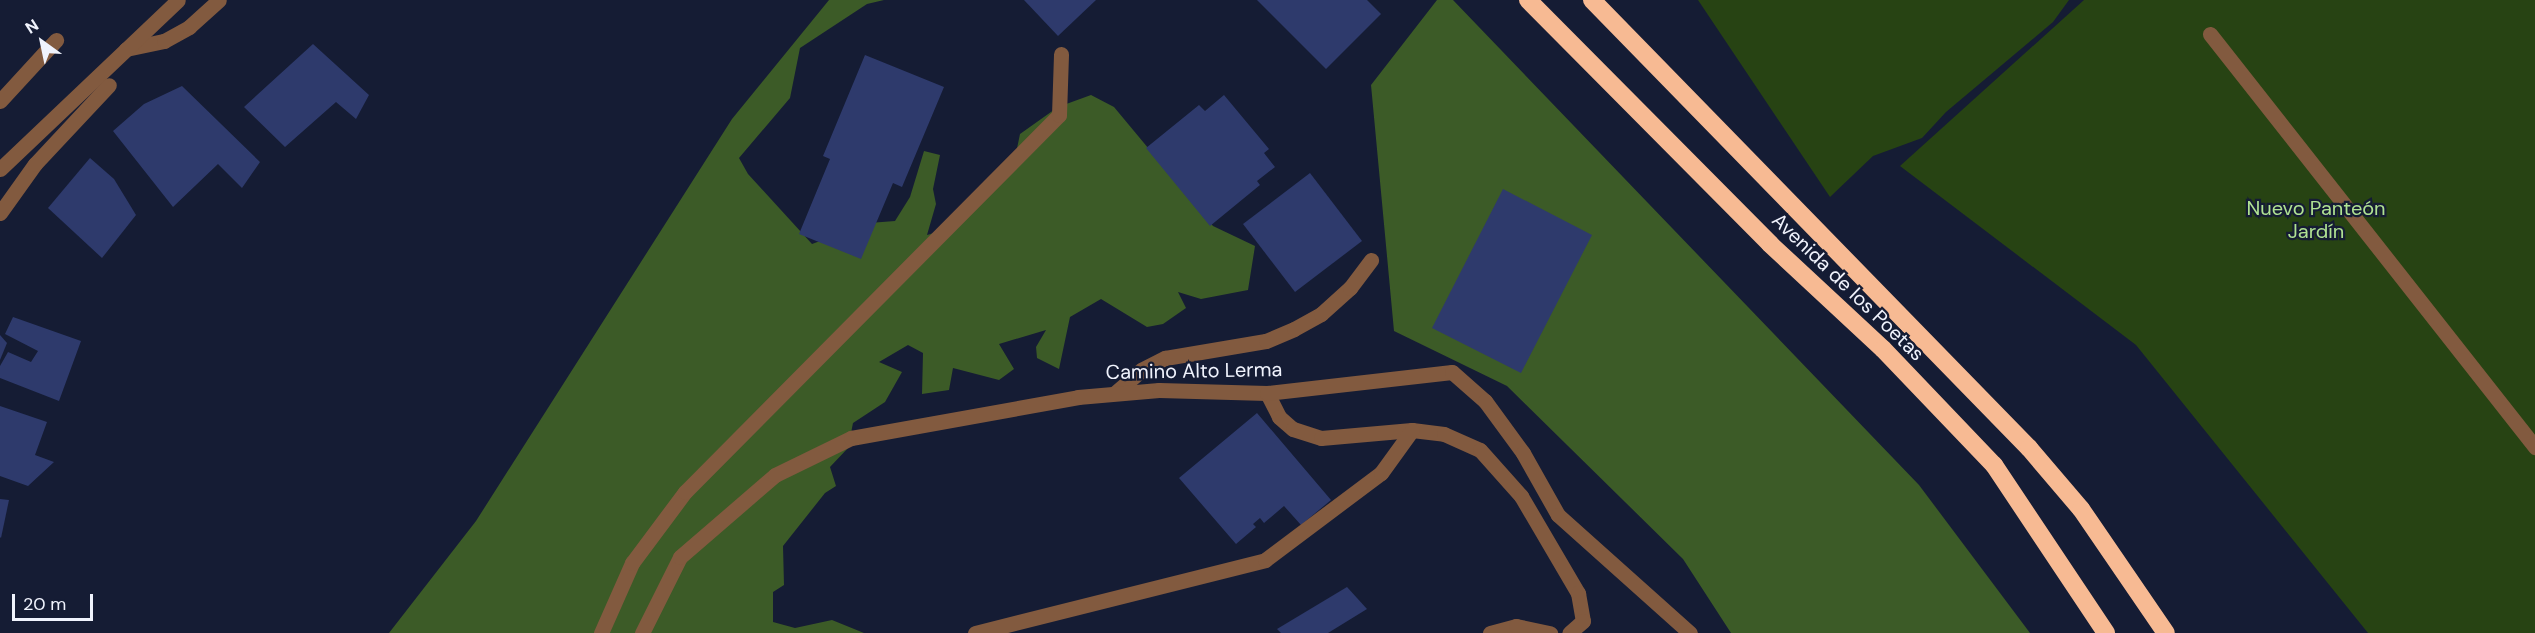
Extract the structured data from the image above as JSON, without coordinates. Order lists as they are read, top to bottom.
{
  "streets": {
    "highway": ["Avenida de los Poetas"],
    "street": ["Camino Alto Lerma"]
  },
  "parks": ["Nuevo Panteón Jardín"],
  "scale_bar": "20 m",
  "north": "top left"
}
